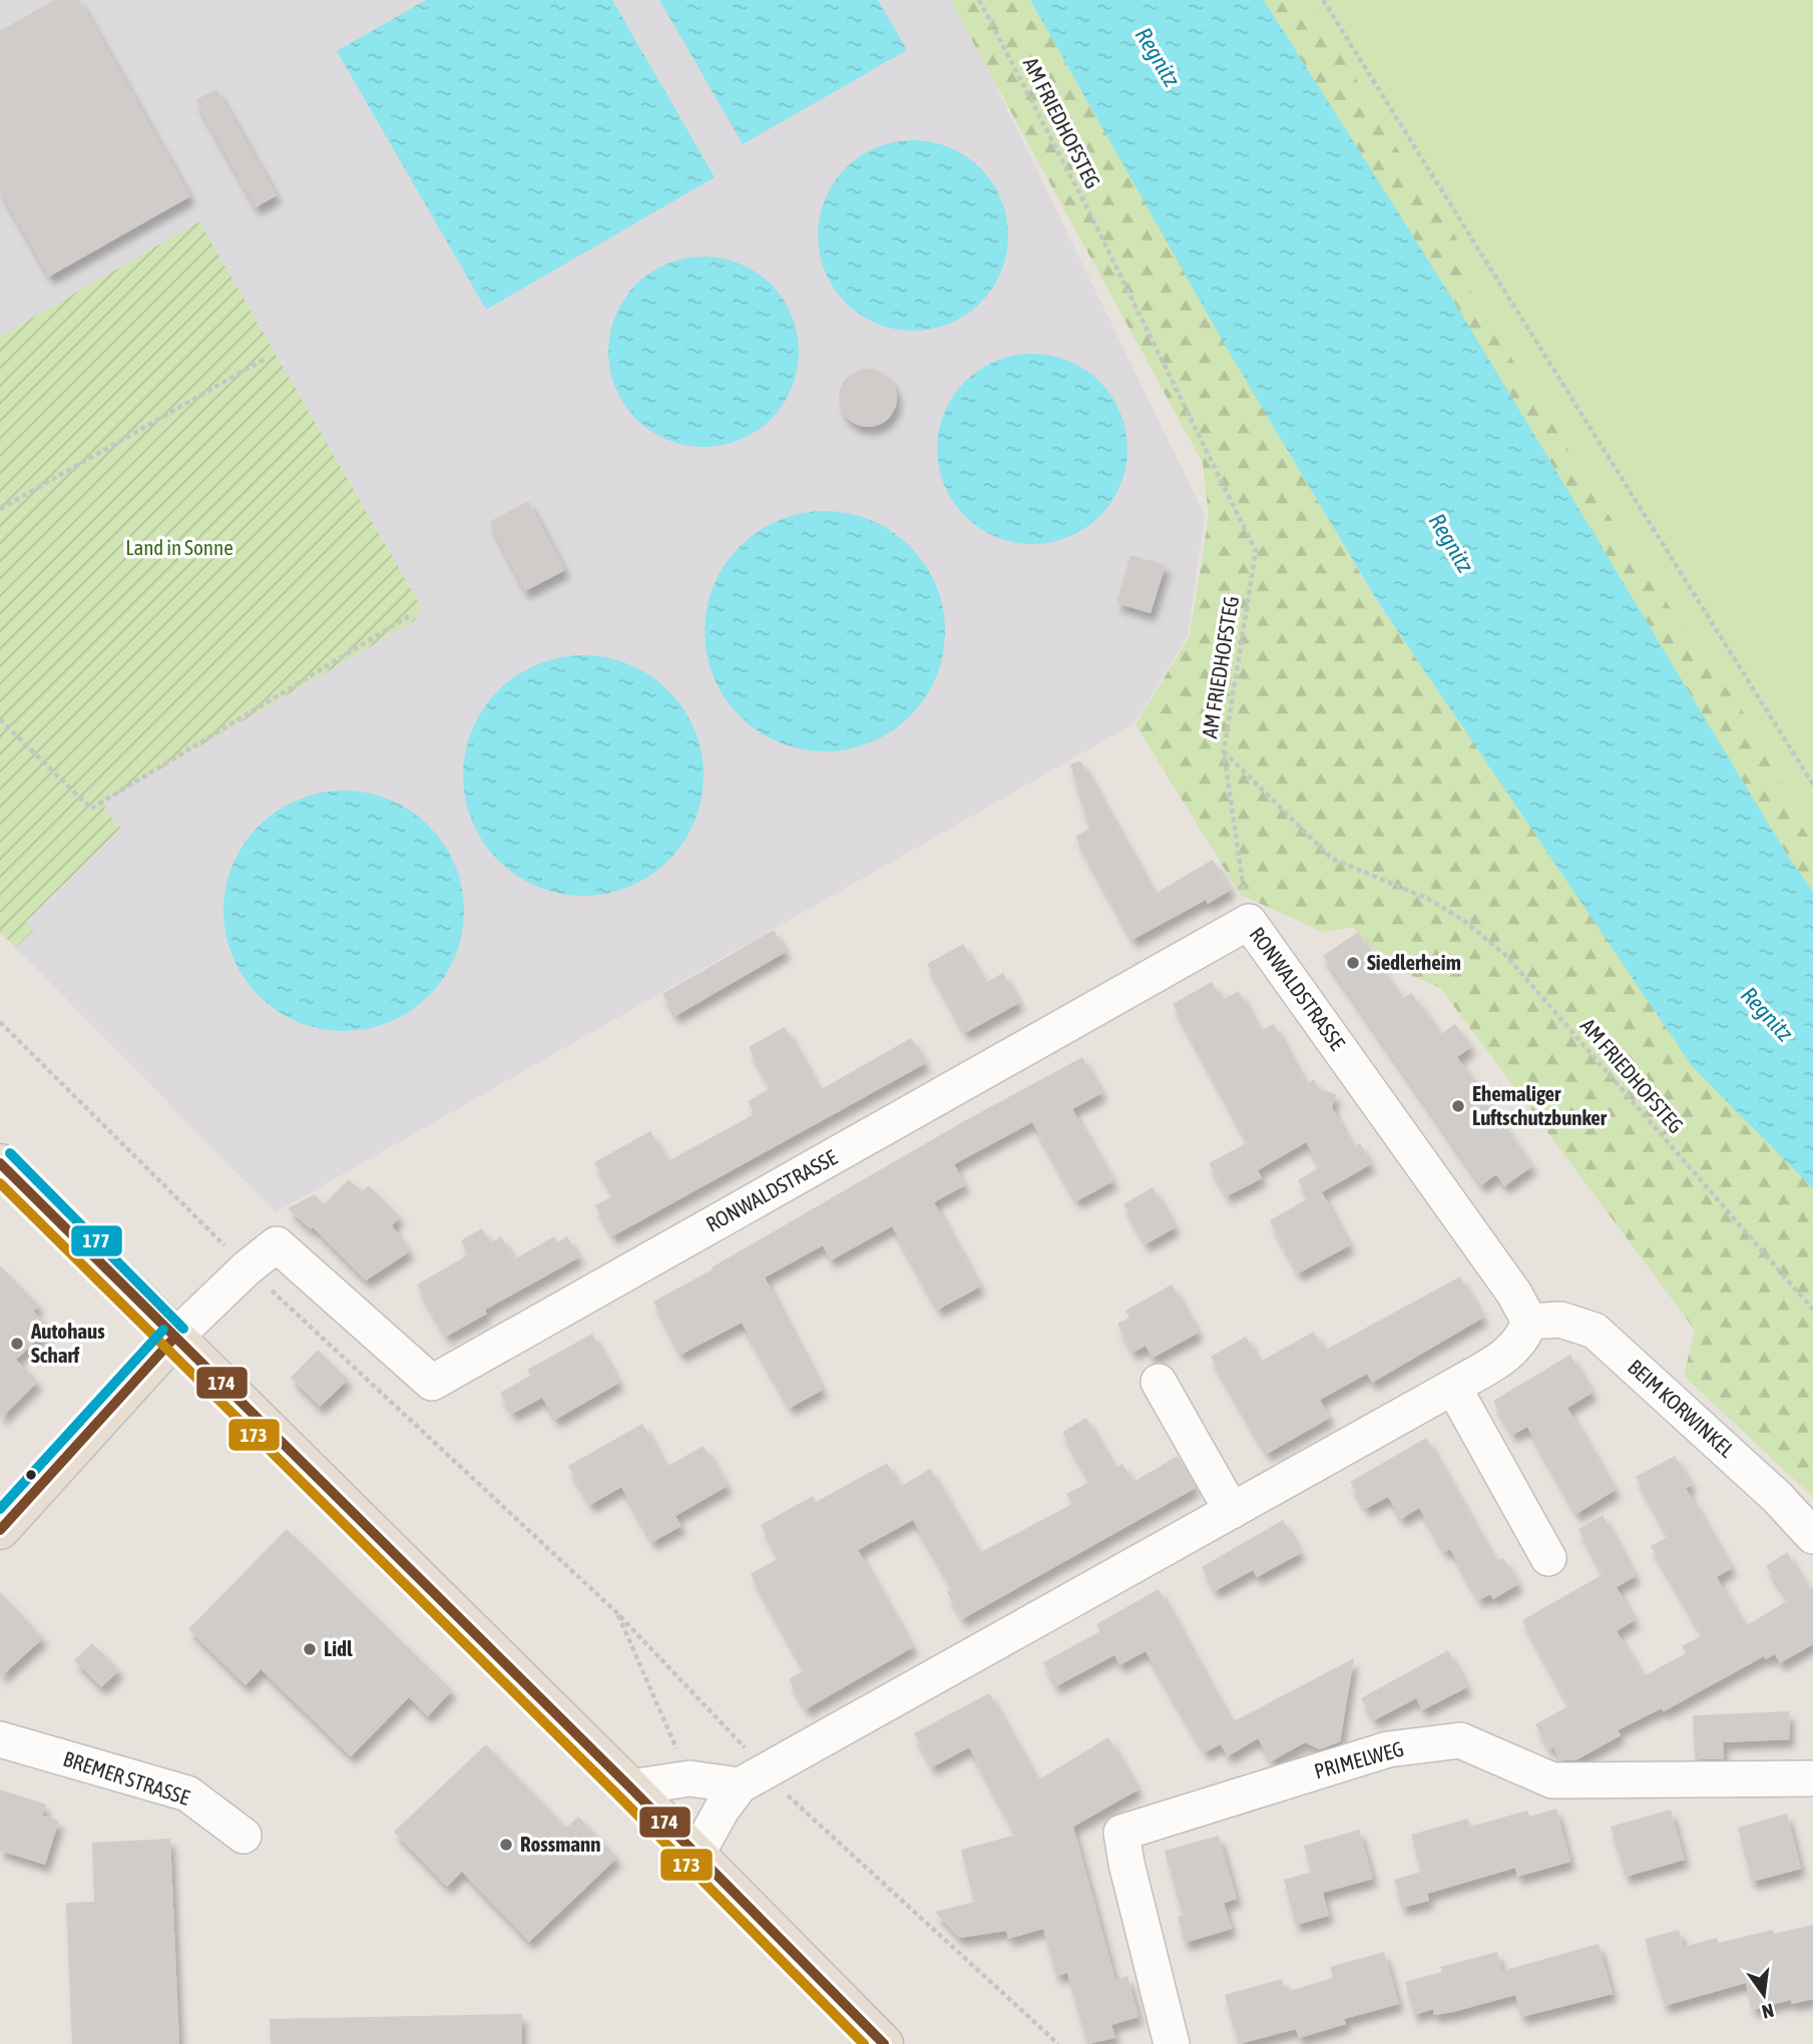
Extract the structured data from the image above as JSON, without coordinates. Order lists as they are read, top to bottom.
{
  "streets": {
    "street": [
      "RONWALDSTRASSE",
      "BEIM KORWINKEL",
      "PRIMELWEG",
      "BREMER STRASSE"
    ],
    "path": ["AM FRIEDHOFSTEG"]
  },
  "crossings": [
    ["RONWALDSTRASSE", "BEIM KORWINKEL"]
  ],
  "water": ["Regnitz"],
  "parks": ["Land in Sonne"],
  "places": [
    "Siedlerheim",
    "Ehemaliger Luftschutzbunker",
    "Autohaus Scharf",
    "Lidl",
    "Rossmann"
  ],
  "lines": ["transit line 177", "transit line 174", "transit line 173"],
  "north": "bottom"
}
